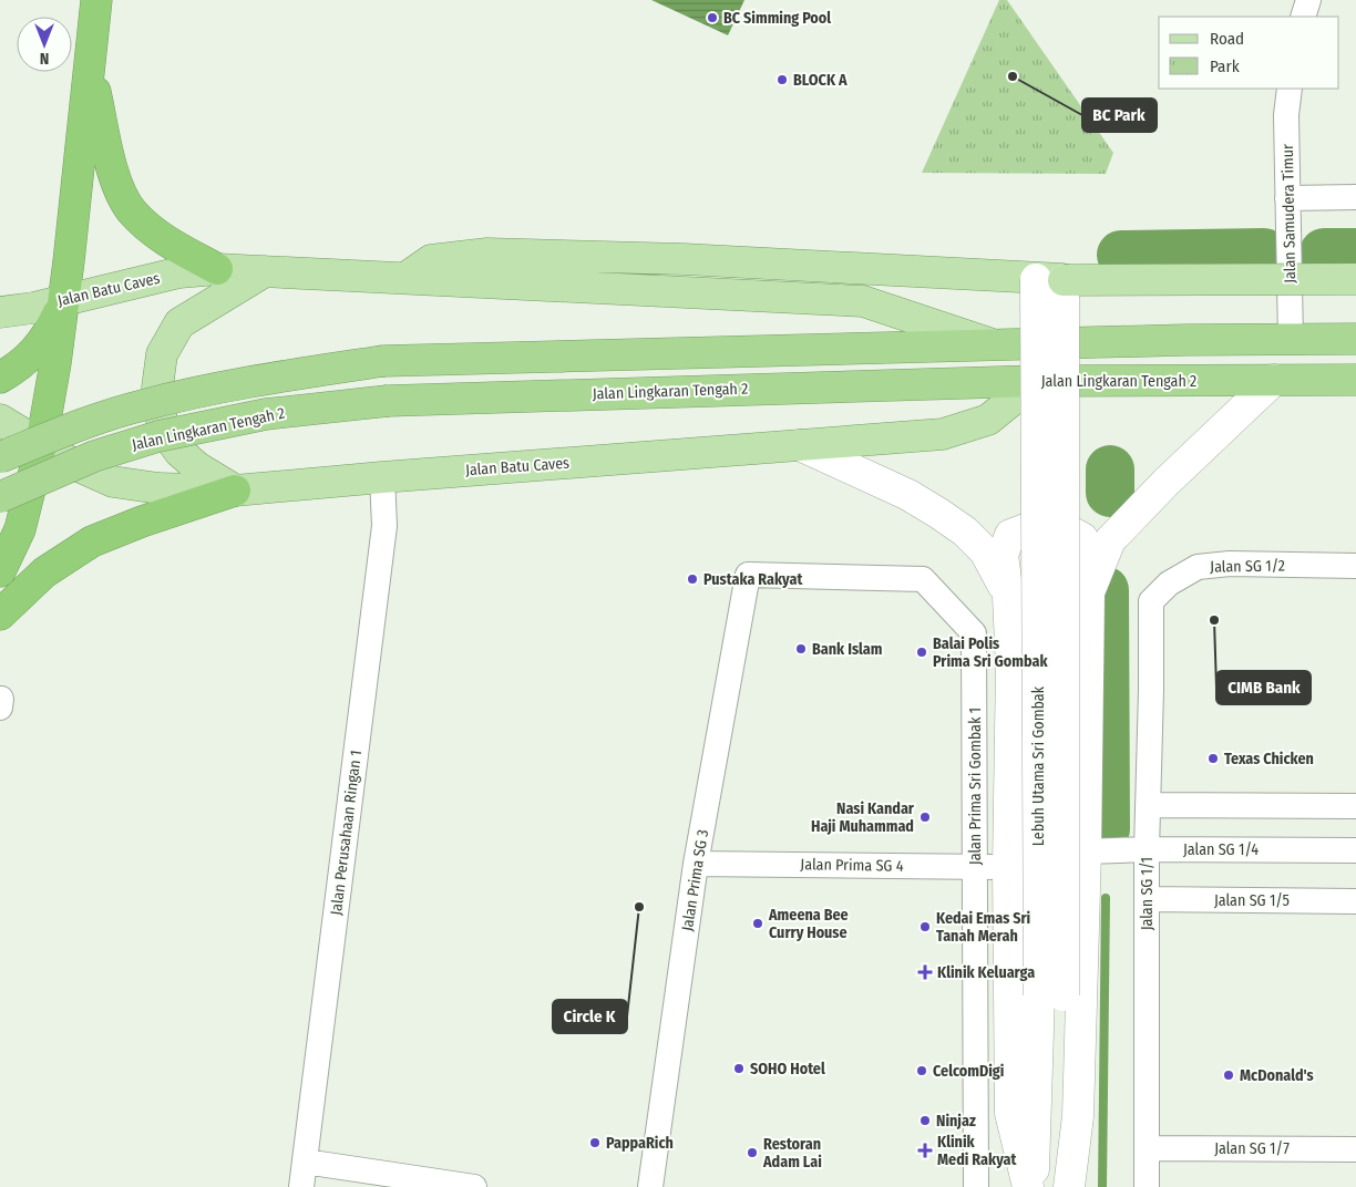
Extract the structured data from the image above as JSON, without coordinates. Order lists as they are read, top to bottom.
{
  "streets": {
    "highway": ["Jalan Lingkaran Tengah 2"],
    "main road": ["Jalan Batu Caves"],
    "street": [
      "Jalan Samudera Timur",
      "Jalan SG 1/2",
      "Lebuh Utama Sri Gombak",
      "Jalan Prima Sri Gombak 1",
      "Jalan Perusahaan Ringan 1",
      "Jalan SG 1/4",
      "Jalan Prima SG 4",
      "Jalan Prima SG 3",
      "Jalan SG 1/1",
      "Jalan SG 1/5",
      "Jalan SG 1/7"
    ]
  },
  "crossings": [
    ["Jalan Batu Caves", "Jalan Lingkaran Tengah 2"],
    ["Jalan Batu Caves", "Lebuh Utama Sri Gombak"],
    ["Jalan Batu Caves", "Jalan Perusahaan Ringan 1"],
    ["Jalan Lingkaran Tengah 2", "Lebuh Utama Sri Gombak"],
    ["Jalan SG 1/2", "Jalan SG 1/1"],
    ["Lebuh Utama Sri Gombak", "Jalan SG 1/4"],
    ["Lebuh Utama Sri Gombak", "Jalan Prima SG 4"],
    ["Jalan Prima Sri Gombak 1", "Jalan Prima SG 4"],
    ["Jalan Prima Sri Gombak 1", "Jalan Prima SG 3"],
    ["Jalan SG 1/4", "Jalan SG 1/1"],
    ["Jalan Prima SG 4", "Jalan Prima SG 3"],
    ["Jalan SG 1/1", "Jalan SG 1/5"],
    ["Jalan SG 1/1", "Jalan SG 1/7"]
  ],
  "places": {
    "other": [
      "BC Simming Pool",
      "BC Park",
      "BLOCK A",
      "Pustaka Rakyat",
      "CIMB Bank",
      "Bank Islam",
      "Balai Polis Prima Sri Gombak",
      "Texas Chicken",
      "Nasi Kandar Haji Muhammad",
      "Circle K",
      "Ameena Bee Curry House",
      "Kedai Emas Sri Tanah Merah",
      "SOHO Hotel",
      "CelcomDigi",
      "McDonald's",
      "Ninjaz",
      "PappaRich",
      "Restoran Adam Lai"
    ],
    "health": ["Klinik Keluarga", "Klinik Medi Rakyat"]
  },
  "legend": ["Road", "Park"],
  "north": "bottom"
}
